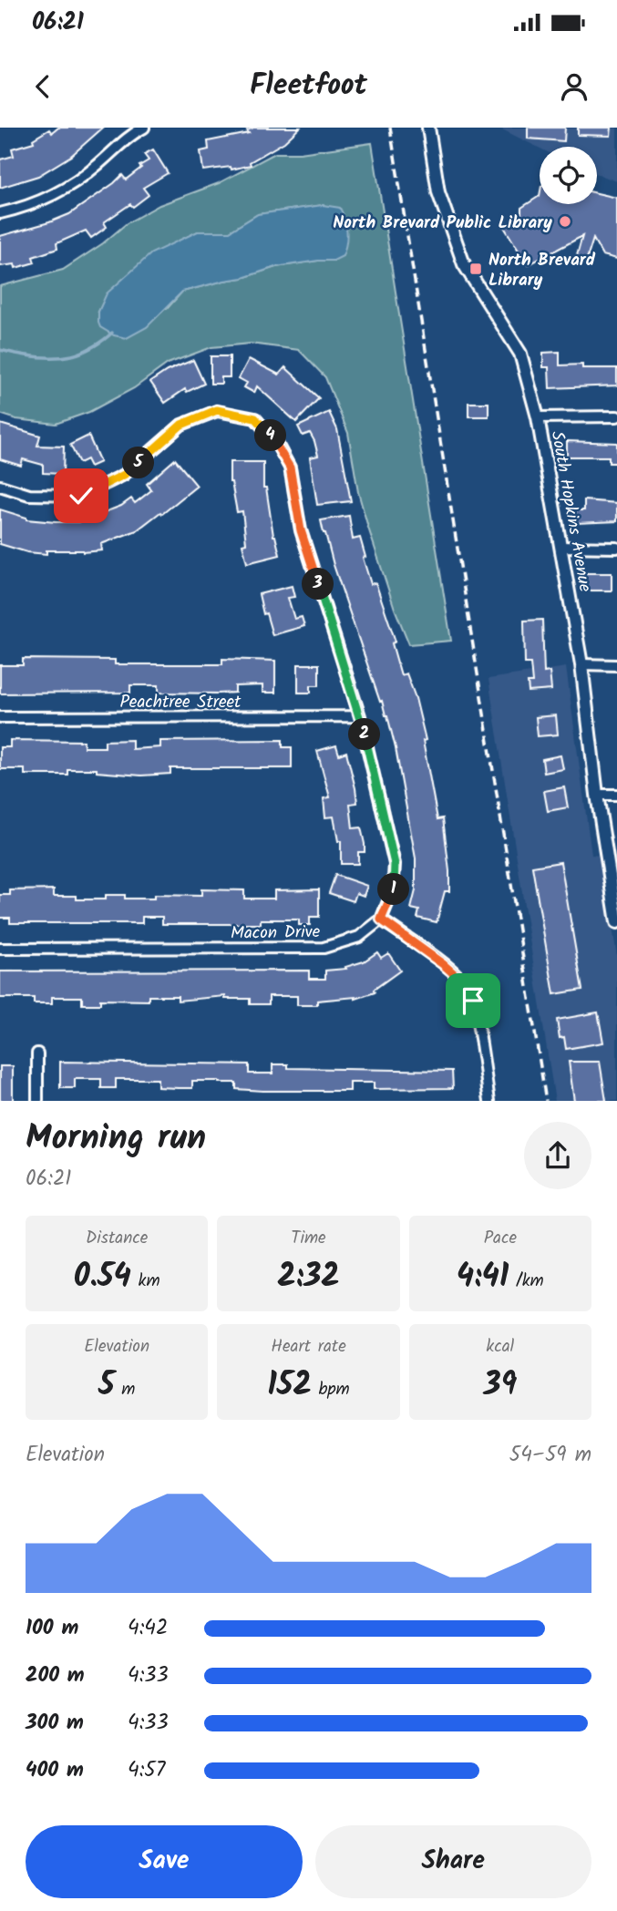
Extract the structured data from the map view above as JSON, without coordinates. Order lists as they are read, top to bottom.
{
  "streets": {
    "street": ["South Hopkins Avenue", "Peachtree Street", "Macon Drive"]
  },
  "places": {
    "other": ["North Brevard Public Library"],
    "transit": ["North Brevard Library"]
  },
  "page": {
    "status": "06:21",
    "header": "Fleetfoot",
    "pins": [
      "4",
      "5",
      "3",
      "2",
      "1"
    ],
    "heading": ["Morning run", "06:21"],
    "stats": [
      ["Distance", "0.54 km"],
      ["Time", "2:32"],
      ["Pace", "4:41 /km"],
      ["Elevation", "5 m"],
      ["Heart rate", "152 bpm"],
      ["kcal", "39"]
    ],
    "chart": ["Elevation", "54–59 m"],
    "list": [
      {
        "name": "100 m",
        "note": "4:42"
      },
      {
        "name": "200 m",
        "note": "4:33"
      },
      {
        "name": "300 m",
        "note": "4:33"
      },
      {
        "name": "400 m",
        "note": "4:57"
      }
    ],
    "buttons": ["Save", "Share"]
  }
}
